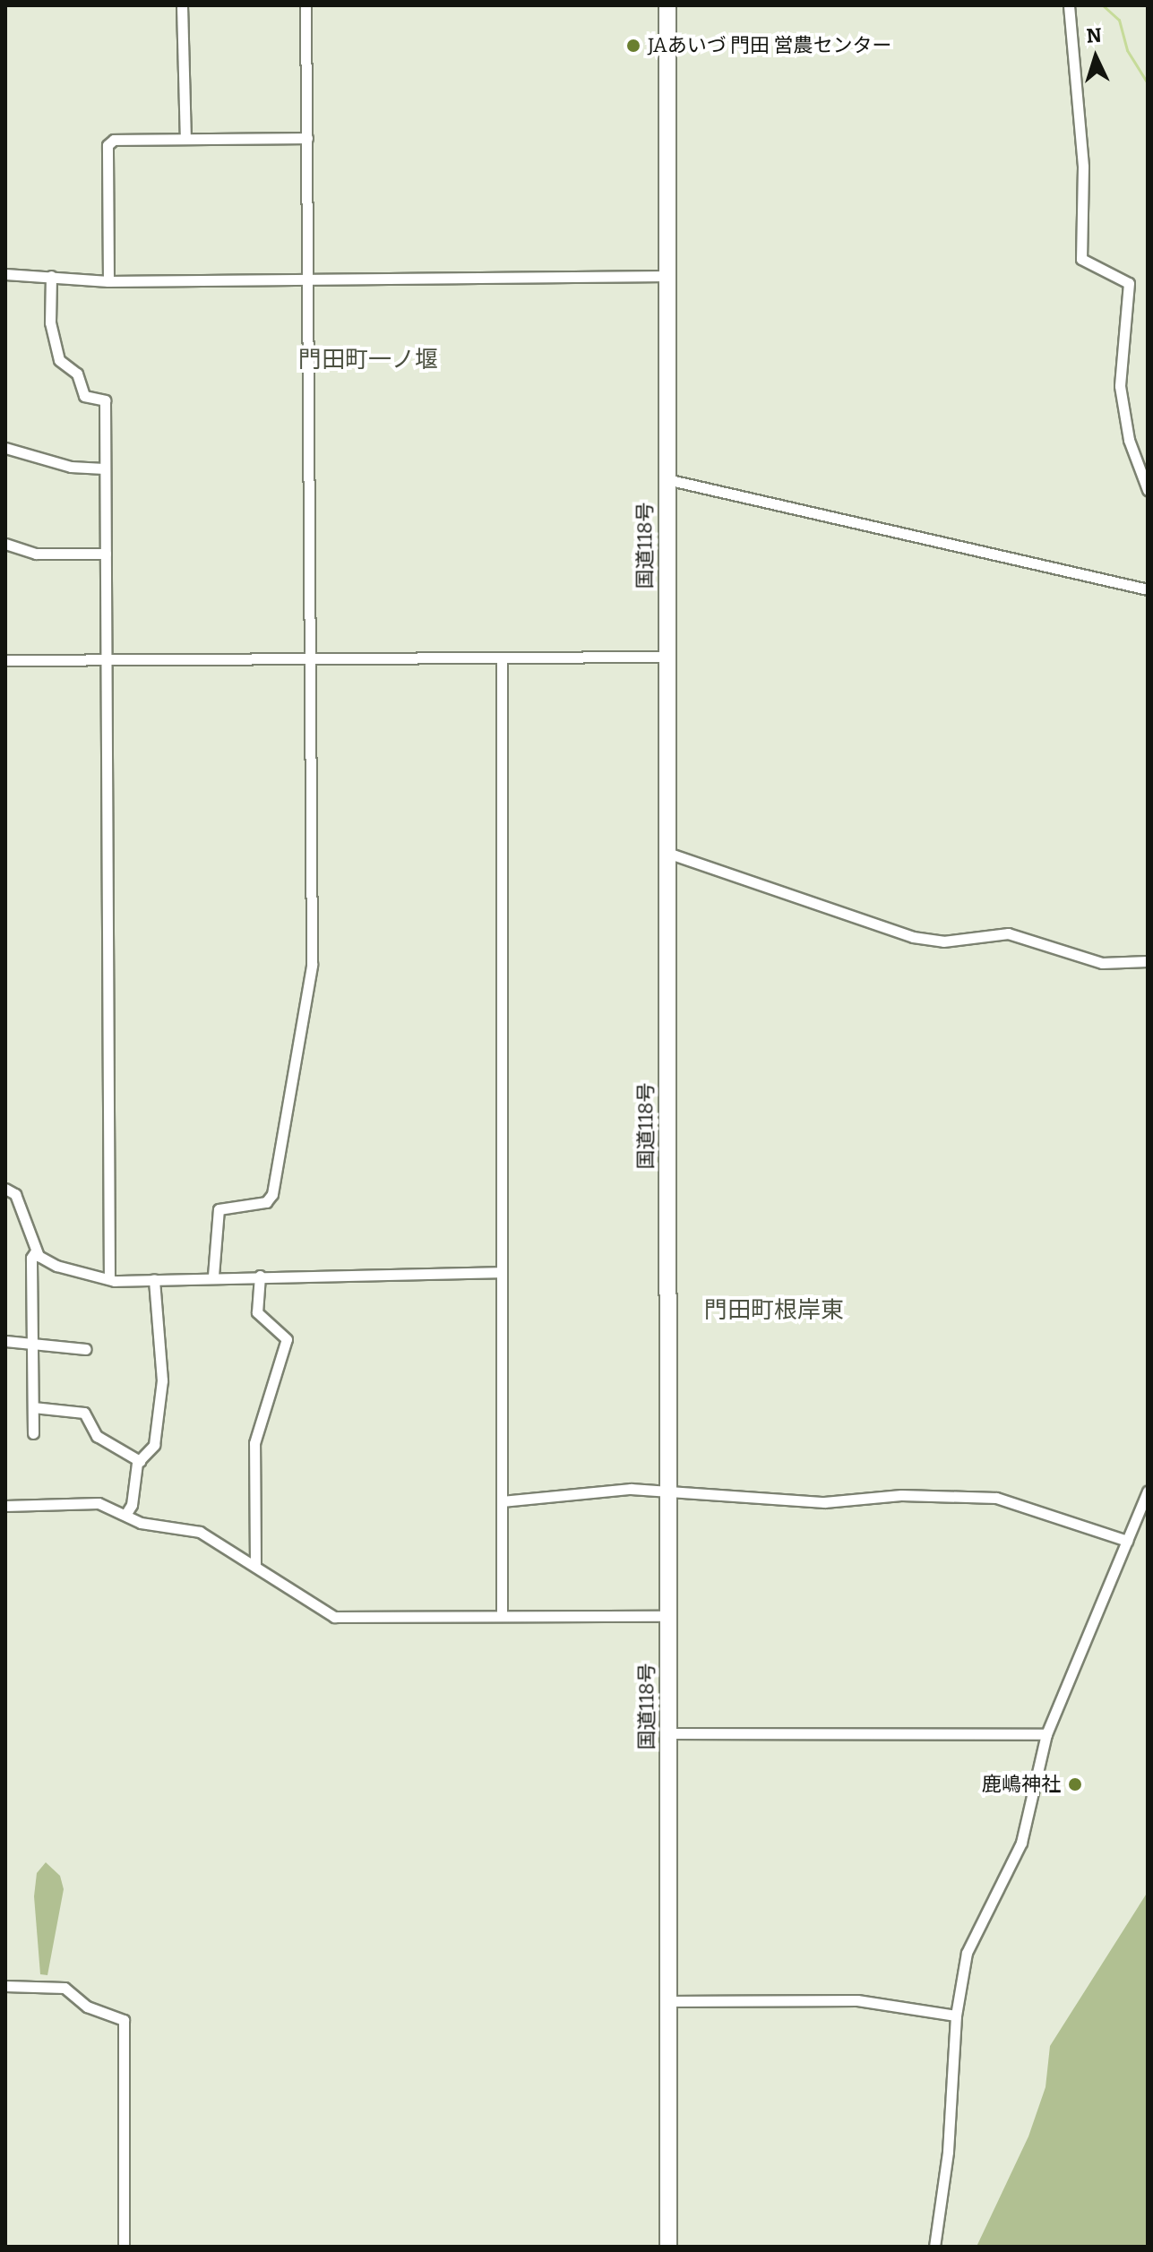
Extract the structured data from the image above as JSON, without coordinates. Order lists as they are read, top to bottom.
{
  "streets": {
    "highway": ["国道118号"]
  },
  "districts": ["門田町一ノ堰", "門田町根岸東"],
  "places": ["JAあいづ 門田 営農センター", "鹿嶋神社"],
  "north": "top"
}
